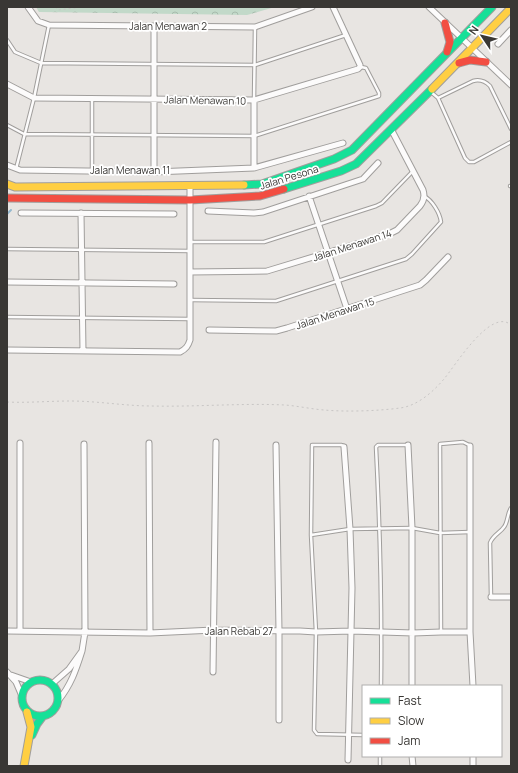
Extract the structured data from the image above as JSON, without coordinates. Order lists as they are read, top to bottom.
{
  "streets": {
    "street": [
      "Jalan Menawan 2",
      "Jalan Menawan 10",
      "Jalan Menawan 11",
      "Jalan Pesona",
      "Jalan Menawan 14",
      "Jalan Menawan 15",
      "Jalan Rebab 27"
    ]
  },
  "legend": ["Fast", "Slow", "Jam"],
  "north": "top left"
}
